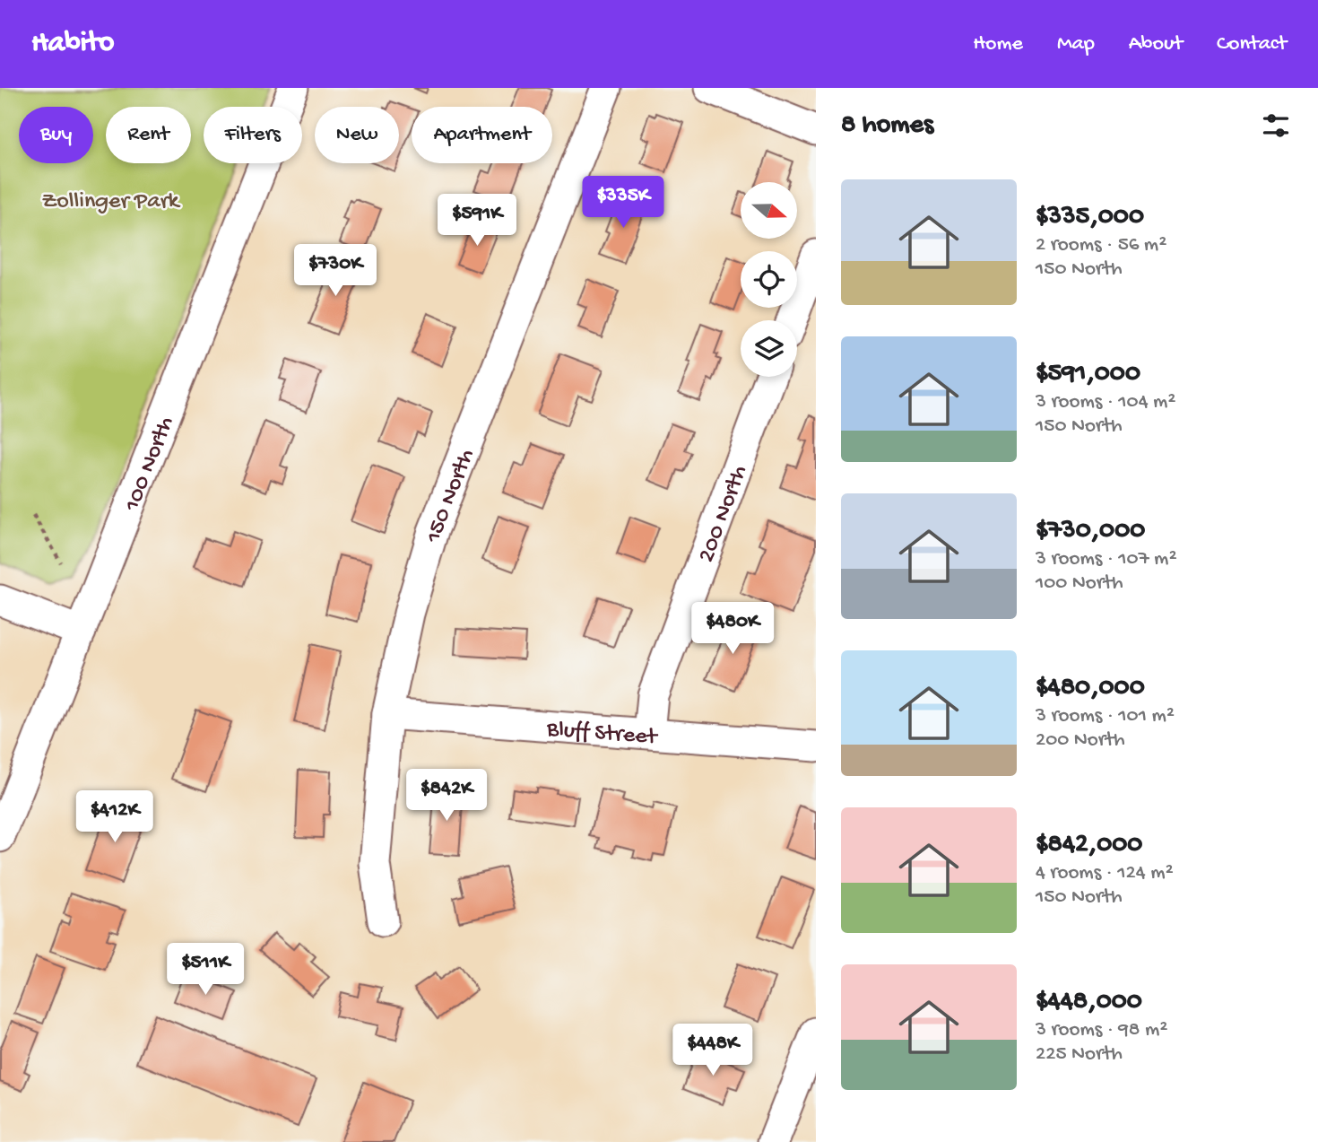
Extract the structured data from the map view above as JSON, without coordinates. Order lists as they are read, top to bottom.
{
  "streets": {
    "street": [
      "100 North",
      "150 North",
      "200 North",
      "Bluff Street"
    ]
  },
  "crossings": [
    ["150 North", "Bluff Street"],
    ["200 North", "Bluff Street"]
  ],
  "parks": ["Zollinger Park"],
  "north": "right",
  "page": {
    "header": "Habito",
    "nav": [
      "Home",
      "Map",
      "About",
      "Contact"
    ],
    "heading": "8 homes",
    "chip": [
      "Buy",
      "Rent",
      "Filters",
      "New",
      "Apartment"
    ],
    "list": [
      {
        "name": "$335,000",
        "note": "2 rooms · 56 m² · 150 North"
      },
      {
        "name": "$591,000",
        "note": "3 rooms · 104 m² · 150 North"
      },
      {
        "name": "$730,000",
        "note": "3 rooms · 107 m² · 100 North"
      },
      {
        "name": "$480,000",
        "note": "3 rooms · 101 m² · 200 North"
      },
      {
        "name": "$842,000",
        "note": "4 rooms · 124 m² · 150 North"
      },
      {
        "name": "$448,000",
        "note": "3 rooms · 98 m² · 225 North"
      }
    ],
    "price": [
      "$335K",
      "$591K",
      "$730K",
      "$480K",
      "$842K",
      "$412K",
      "$511K",
      "$448K"
    ]
  }
}
